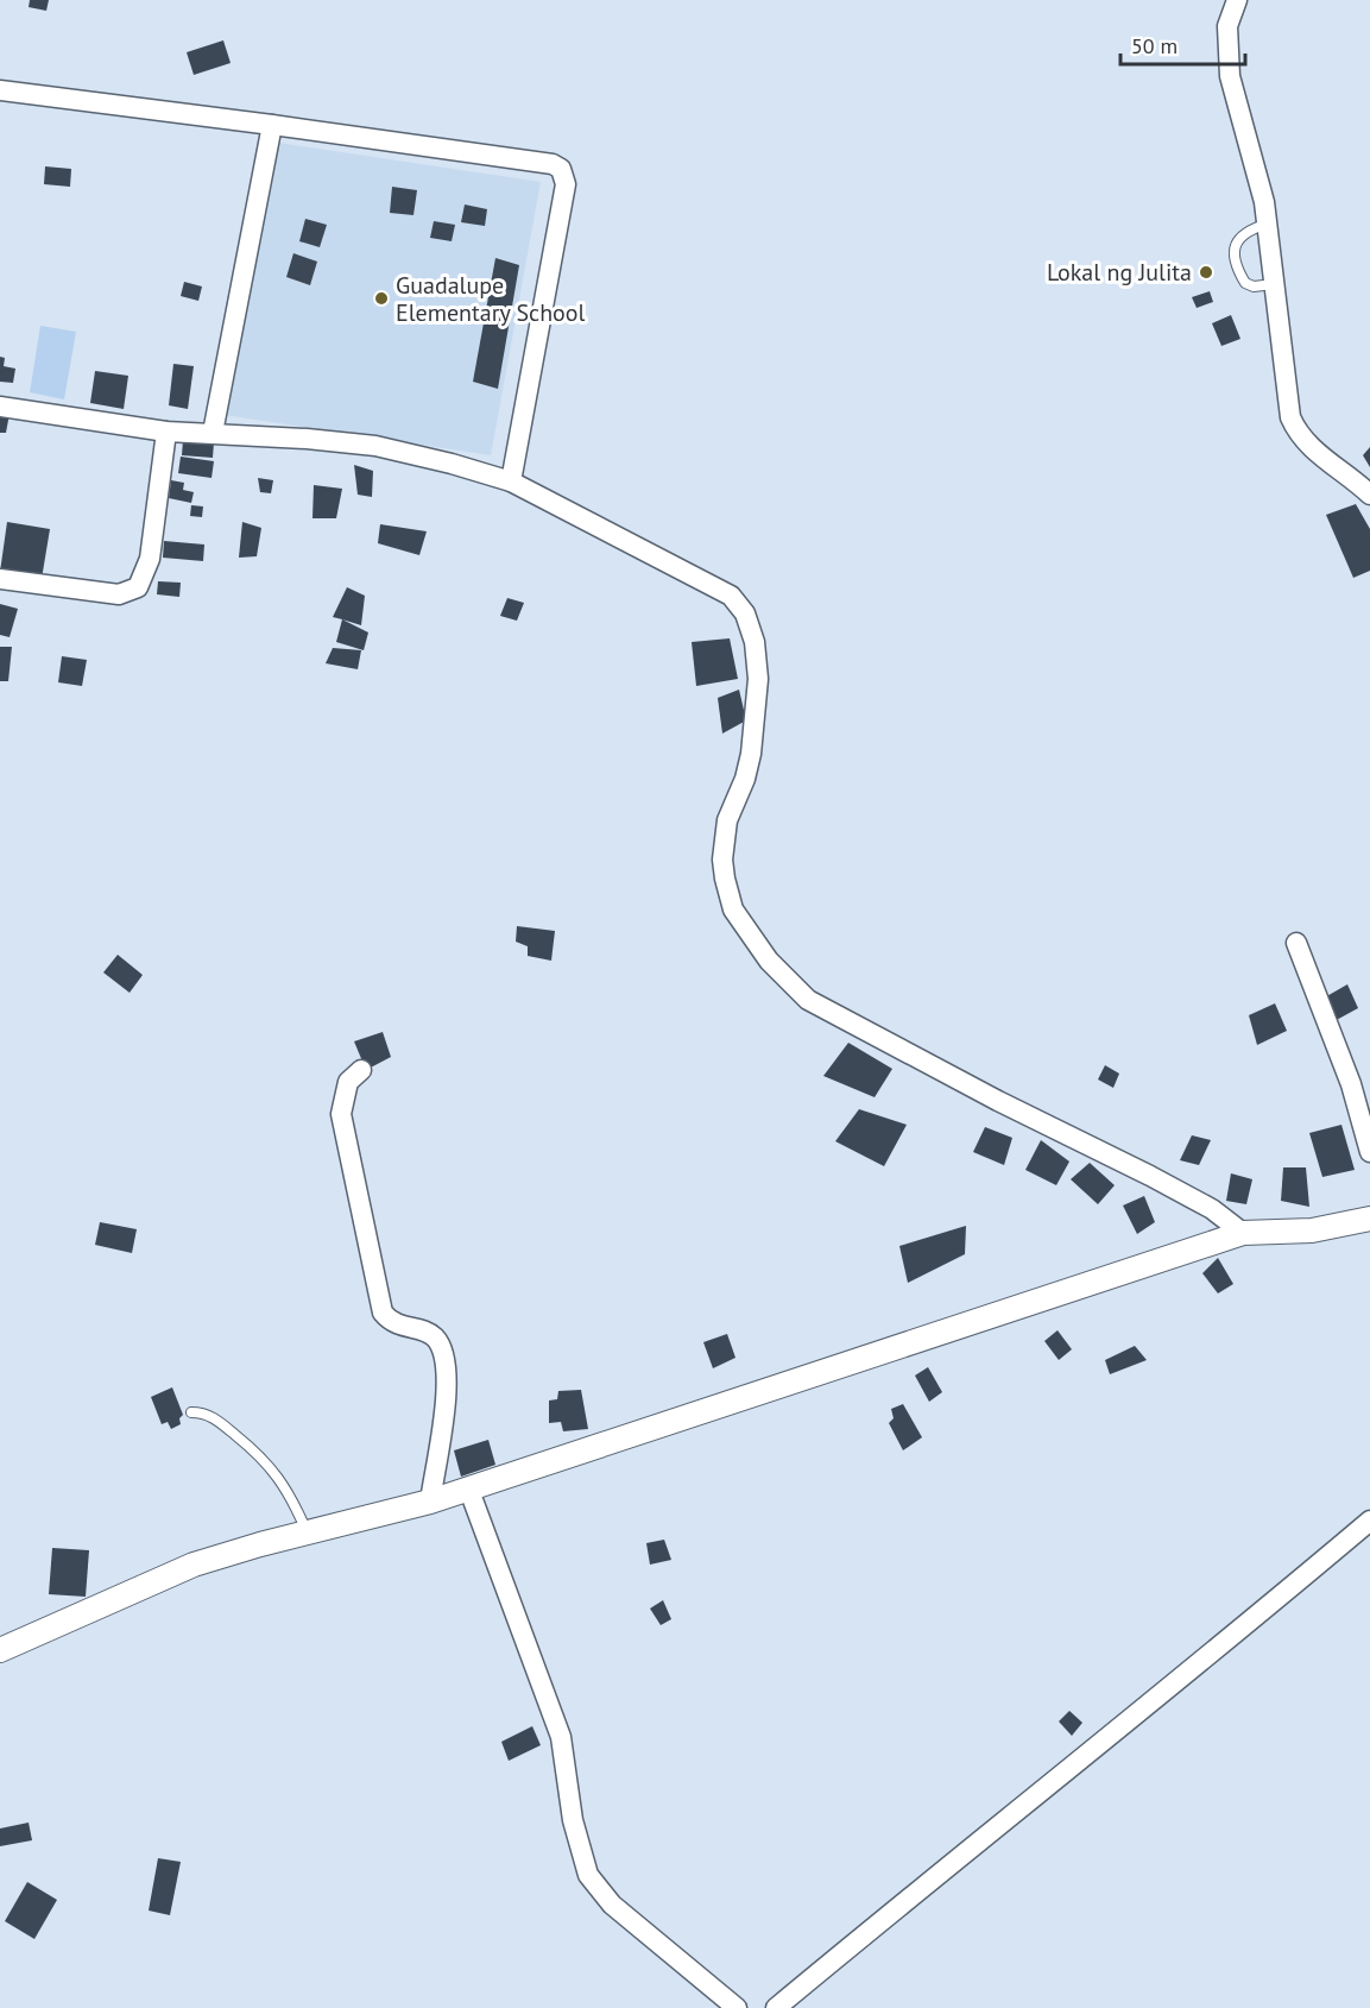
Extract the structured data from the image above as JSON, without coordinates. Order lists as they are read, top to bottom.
{
  "places": ["Lokal ng Julita", "Guadalupe Elementary School"],
  "scale_bar": "50 m"
}
